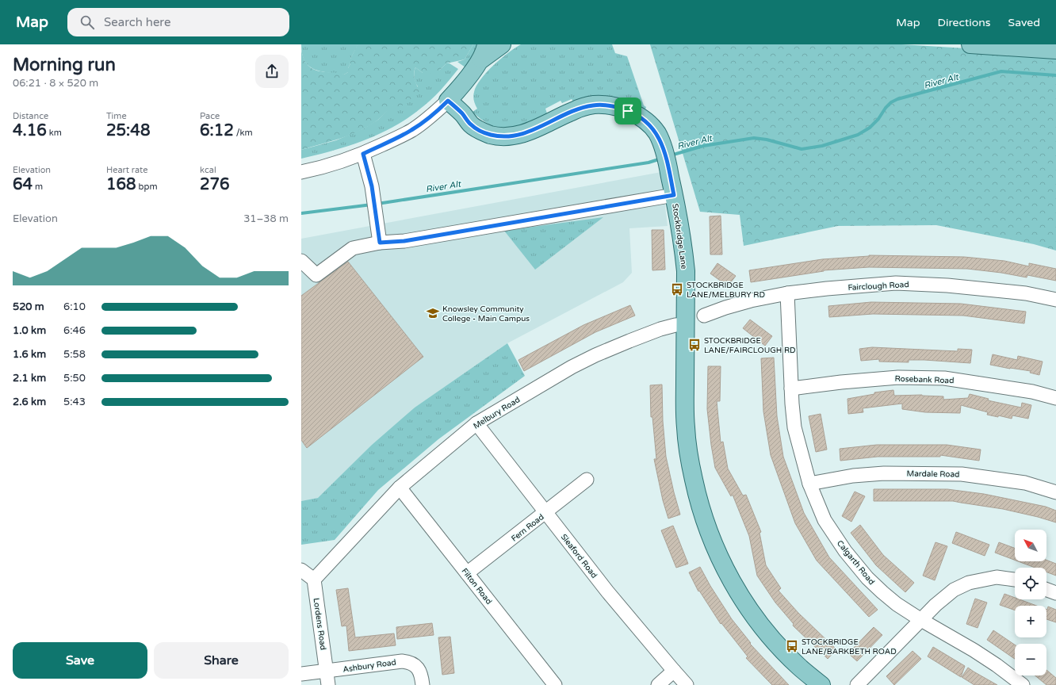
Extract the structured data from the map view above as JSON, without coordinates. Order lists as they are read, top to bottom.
{
  "streets": {
    "main road": ["Stockbridge Lane"],
    "street": [
      "Fairclough Road",
      "Rosebank Road",
      "Melbury Road",
      "Mardale Road",
      "Fern Road",
      "Sleaford Road",
      "Calgarth Road",
      "Filton Road",
      "Lordens Road",
      "Ashbury Road"
    ]
  },
  "crossings": [
    ["Stockbridge Lane", "Melbury Road"],
    ["Fairclough Road", "Calgarth Road"],
    ["Rosebank Road", "Calgarth Road"],
    ["Melbury Road", "Sleaford Road"],
    ["Melbury Road", "Filton Road"],
    ["Melbury Road", "Lordens Road"],
    ["Mardale Road", "Calgarth Road"],
    ["Fern Road", "Sleaford Road"],
    ["Fern Road", "Filton Road"],
    ["Lordens Road", "Ashbury Road"]
  ],
  "water": ["River Alt"],
  "places": {
    "bus stop": ["STOCKBRIDGE LANE/MELBURY RD", "STOCKBRIDGE LANE/FAIRCLOUGH RD", "STOCKBRIDGE LANE/BARKBETH ROAD"],
    "school or university": ["Knowsley Community College - Main Campus"]
  },
  "north": "top left",
  "page": {
    "header": "Map",
    "search": "Search here",
    "nav": ["Map", "Directions", "Saved"],
    "heading": ["Morning run", "06:21 · 8 × 520 m"],
    "stats": [
      ["Distance", "4.16 km"],
      ["Time", "25:48"],
      ["Pace", "6:12 /km"],
      ["Elevation", "64 m"],
      ["Heart rate", "168 bpm"],
      ["kcal", "276"]
    ],
    "chart": ["Elevation", "31–38 m"],
    "list": [
      {
        "name": "520 m",
        "note": "6:10"
      },
      {
        "name": "1.0 km",
        "note": "6:46"
      },
      {
        "name": "1.6 km",
        "note": "5:58"
      },
      {
        "name": "2.1 km",
        "note": "5:50"
      },
      {
        "name": "2.6 km",
        "note": "5:43"
      }
    ],
    "map_buttons": ["+", "−"],
    "buttons": ["Save", "Share"]
  }
}
